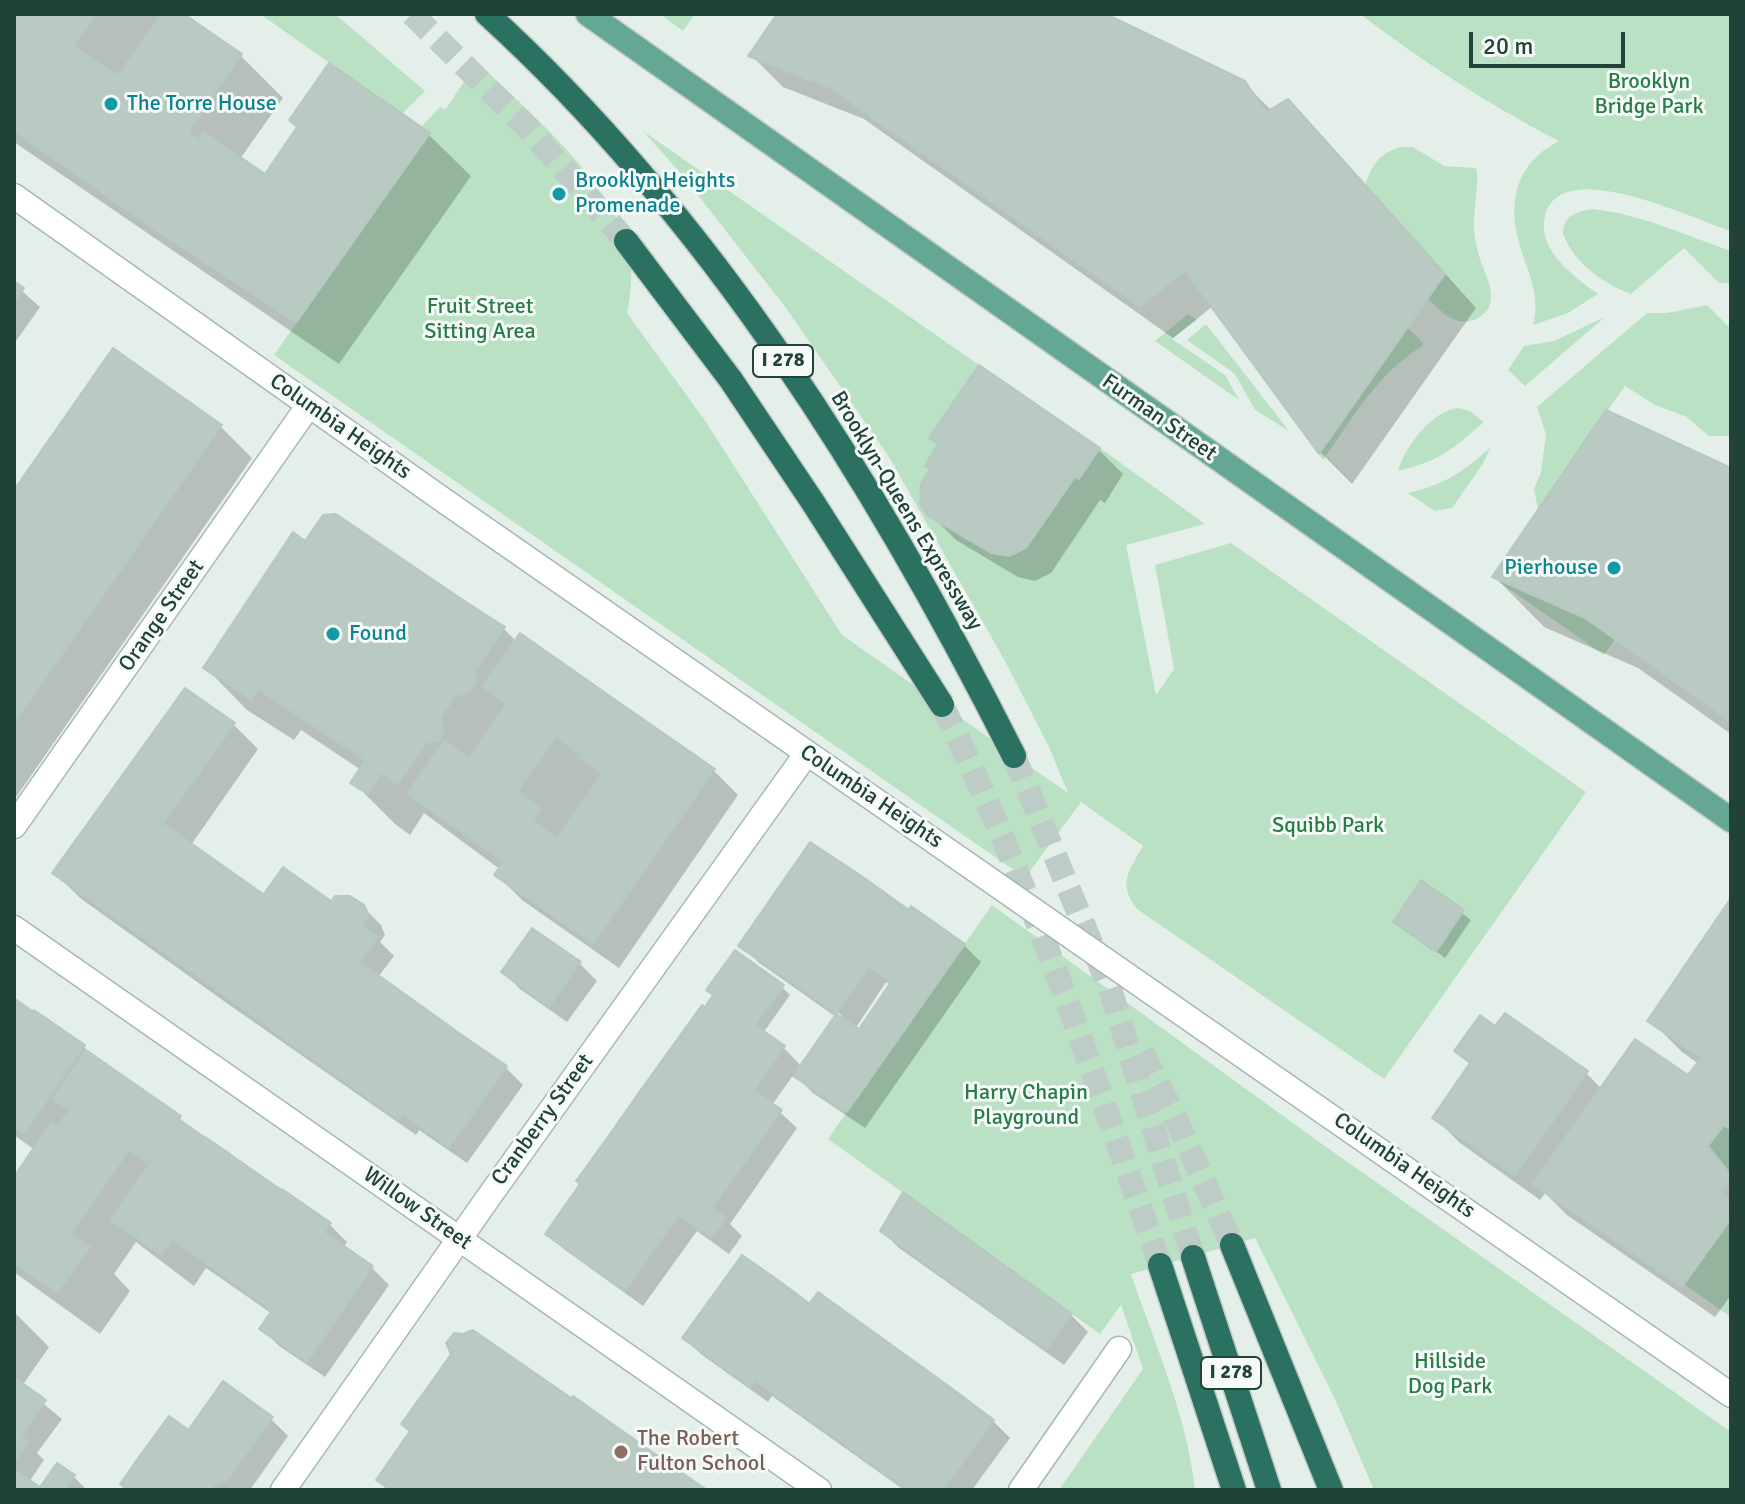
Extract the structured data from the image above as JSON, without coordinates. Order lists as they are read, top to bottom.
{
  "streets": {
    "highway": ["I 278", "Brooklyn-Queens Expressway"],
    "main road": ["Furman Street"],
    "street": [
      "Columbia Heights",
      "Orange Street",
      "Cranberry Street",
      "Willow Street"
    ]
  },
  "crossings": [
    ["Columbia Heights", "Orange Street"],
    ["Columbia Heights", "Cranberry Street"],
    ["Cranberry Street", "Willow Street"]
  ],
  "parks": [
    "Brooklyn Bridge Park",
    "Fruit Street Sitting Area",
    "Squibb Park",
    "Harry Chapin Playground",
    "Hillside Dog Park"
  ],
  "places": [
    "The Torre House",
    "Brooklyn Heights Promenade",
    "Pierhouse",
    "Found",
    "The Robert Fulton School"
  ],
  "scale_bar": "20 m"
}
